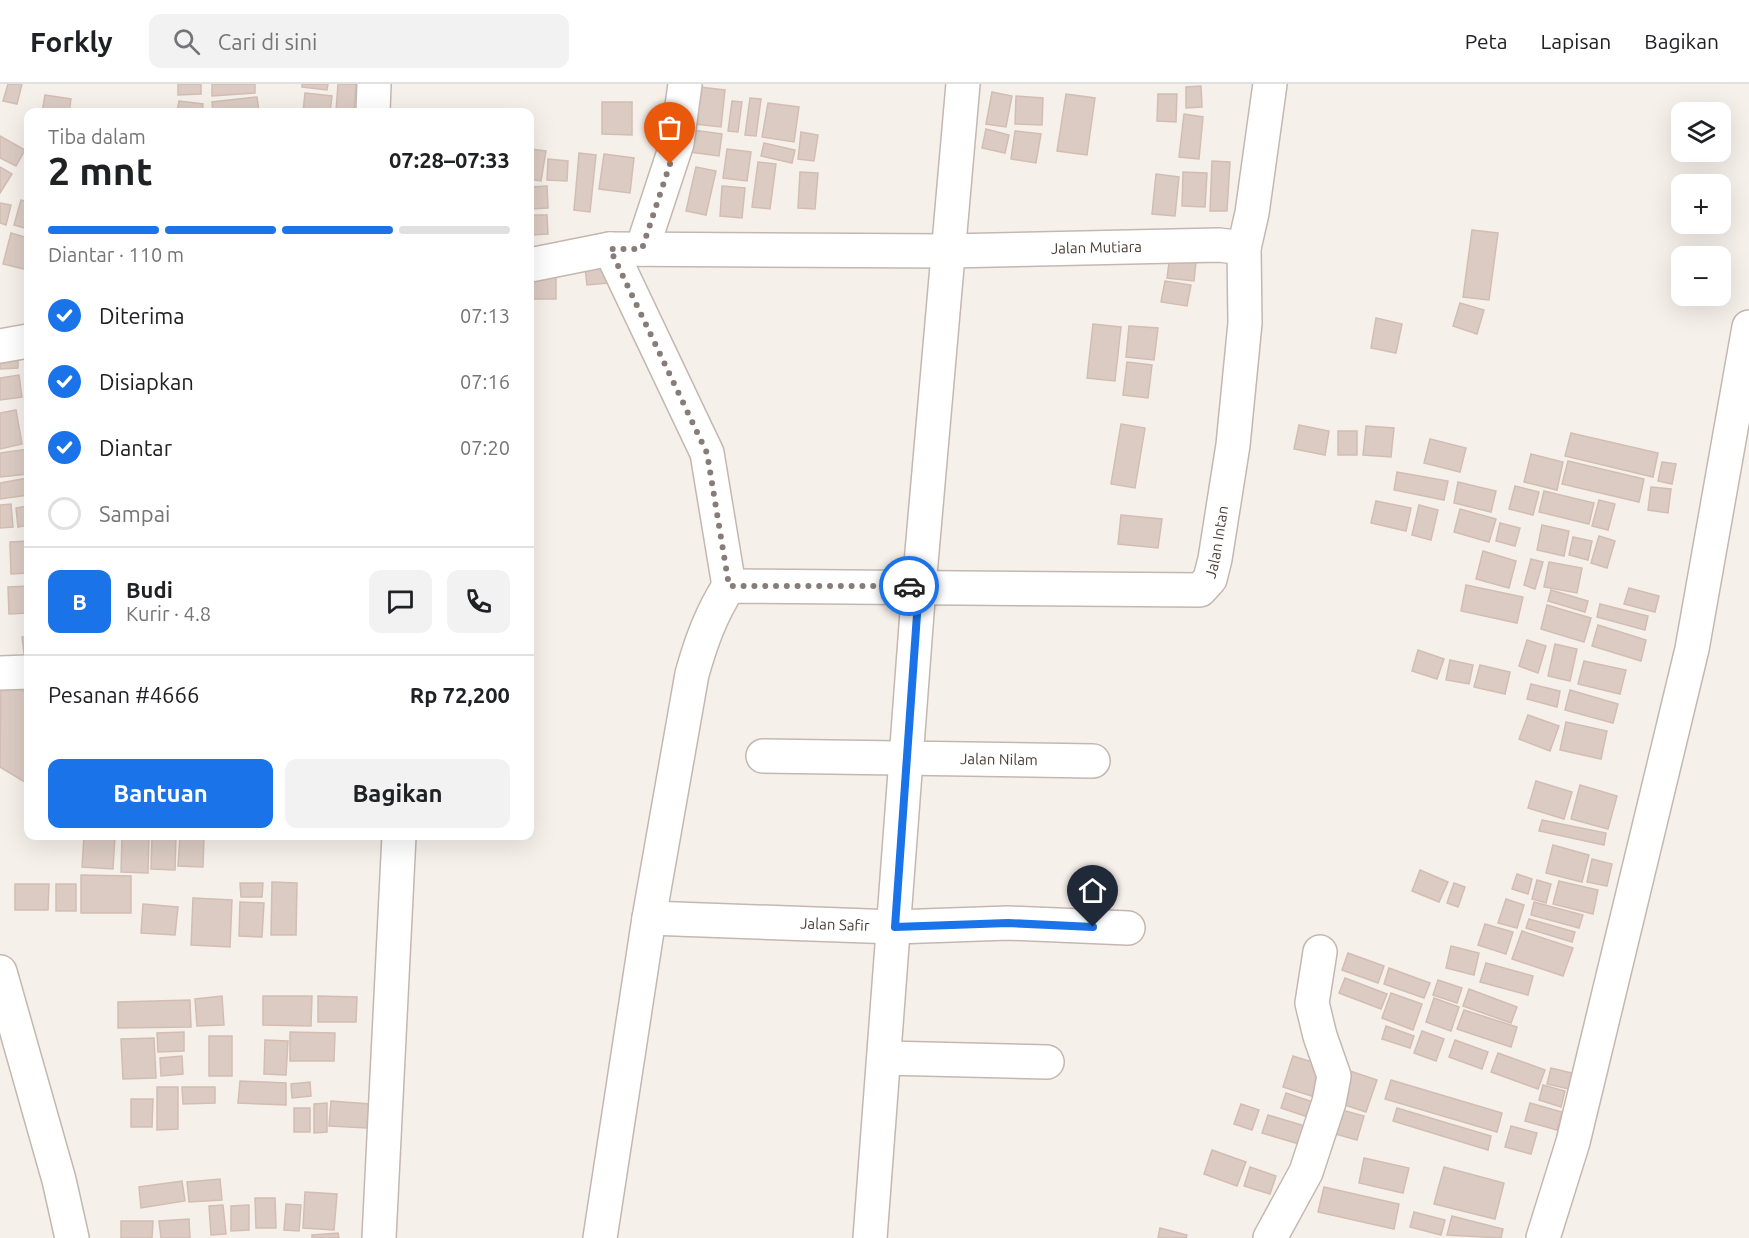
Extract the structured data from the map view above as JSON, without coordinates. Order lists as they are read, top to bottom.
{
  "streets": {
    "street": [
      "Jalan Mutiara",
      "Jalan Intan",
      "Jalan Nilam",
      "Jalan Safir"
    ]
  },
  "crossings": [
    ["Jalan Mutiara", "Jalan Intan"]
  ],
  "page": {
    "header": "Forkly",
    "search": "Cari di sini",
    "nav": ["Peta", "Lapisan", "Bagikan"],
    "map_buttons": ["+", "−"],
    "heading": ["2 mnt", "Tiba dalam", "07:28–07:33"],
    "panel": [
      "Budi",
      "Kurir · 4.8",
      "Pesanan #4666",
      "Rp 72,200"
    ],
    "bar": "Diantar · 110 m",
    "list": [
      ["Diterima", "07:13"],
      ["Disiapkan", "07:16"],
      ["Diantar", "07:20"],
      "Sampai"
    ],
    "round": "B",
    "buttons": ["Bantuan", "Bagikan"]
  }
}
